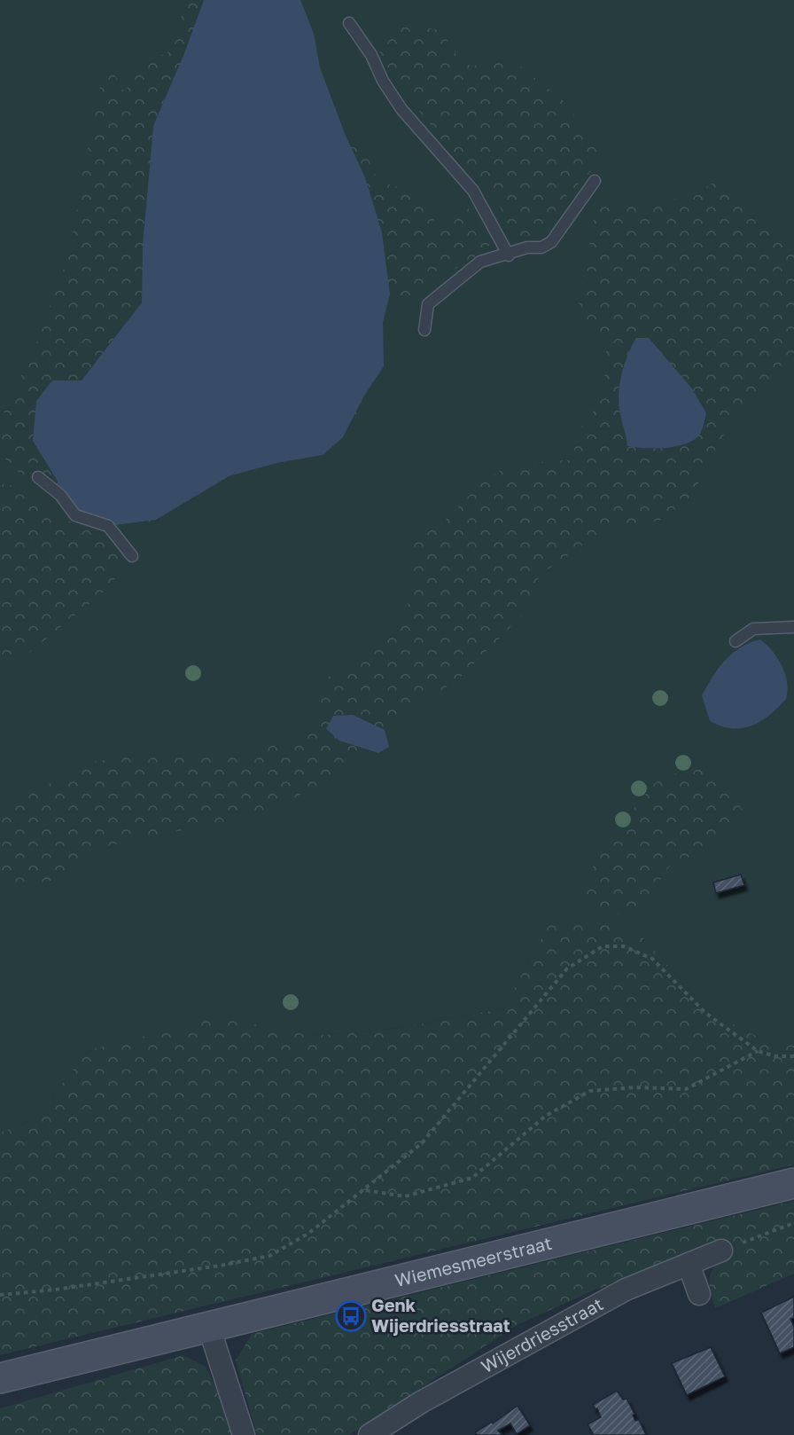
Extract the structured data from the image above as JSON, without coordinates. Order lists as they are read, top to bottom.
{
  "streets": {
    "main road": ["Wiemesmeerstraat"],
    "street": ["Wijerdriesstraat"]
  },
  "places": {
    "bus stop": ["Genk Wijerdriesstraat"]
  }
}
